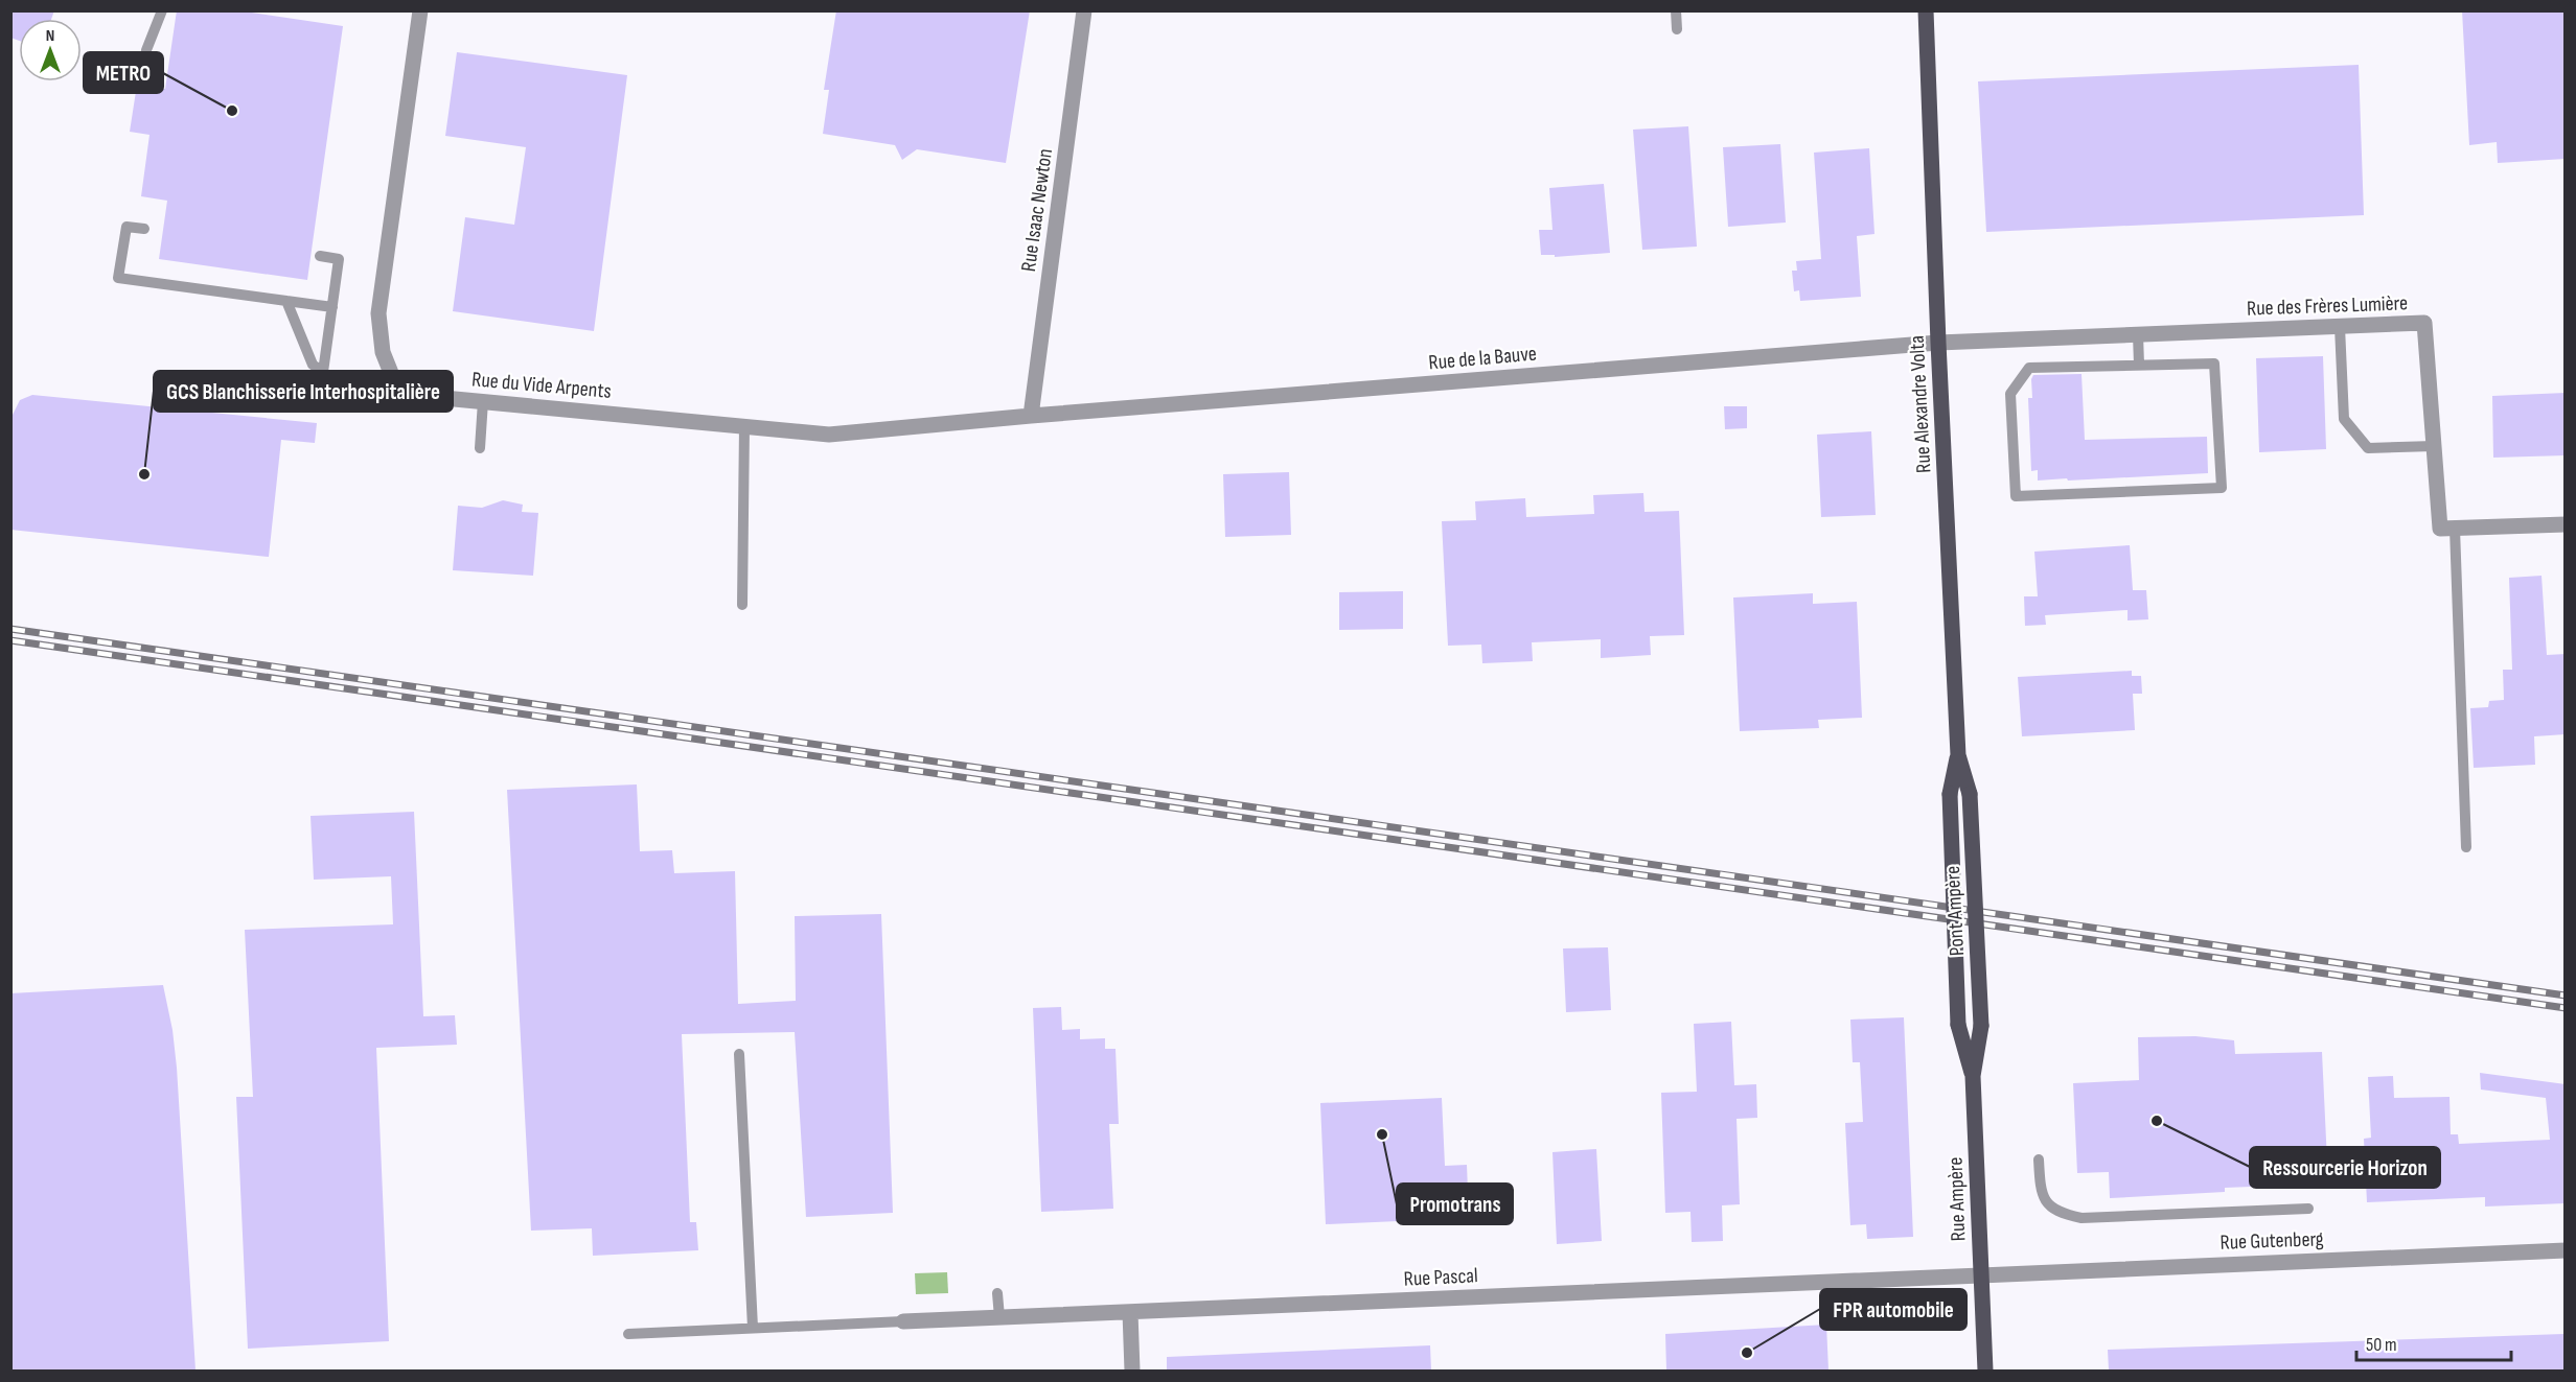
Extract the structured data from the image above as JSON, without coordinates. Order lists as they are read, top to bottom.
{
  "streets": {
    "main road": ["Rue Alexandre Volta", "Pont Ampère", "Rue Ampère"],
    "street": [
      "Rue Isaac Newton",
      "Rue des Frères Lumière",
      "Rue de la Bauve",
      "Rue du Vide Arpents",
      "Rue Gutenberg",
      "Rue Pascal"
    ]
  },
  "crossings": [
    ["Rue Isaac Newton", "Rue de la Bauve"],
    ["Rue Isaac Newton", "Rue du Vide Arpents"],
    ["Rue des Frères Lumière", "Rue de la Bauve"],
    ["Rue des Frères Lumière", "Rue Alexandre Volta"],
    ["Rue de la Bauve", "Rue du Vide Arpents"],
    ["Rue de la Bauve", "Rue Alexandre Volta"],
    ["Rue Alexandre Volta", "Pont Ampère"],
    ["Pont Ampère", "Rue Ampère"],
    ["Rue Ampère", "Rue Gutenberg"],
    ["Rue Ampère", "Rue Pascal"],
    ["Rue Gutenberg", "Rue Pascal"]
  ],
  "places": [
    "METRO",
    "GCS Blanchisserie Interhospitalière",
    "Ressourcerie Horizon",
    "Promotrans",
    "FPR automobile"
  ],
  "scale_bar": "50 m",
  "north": "top"
}
